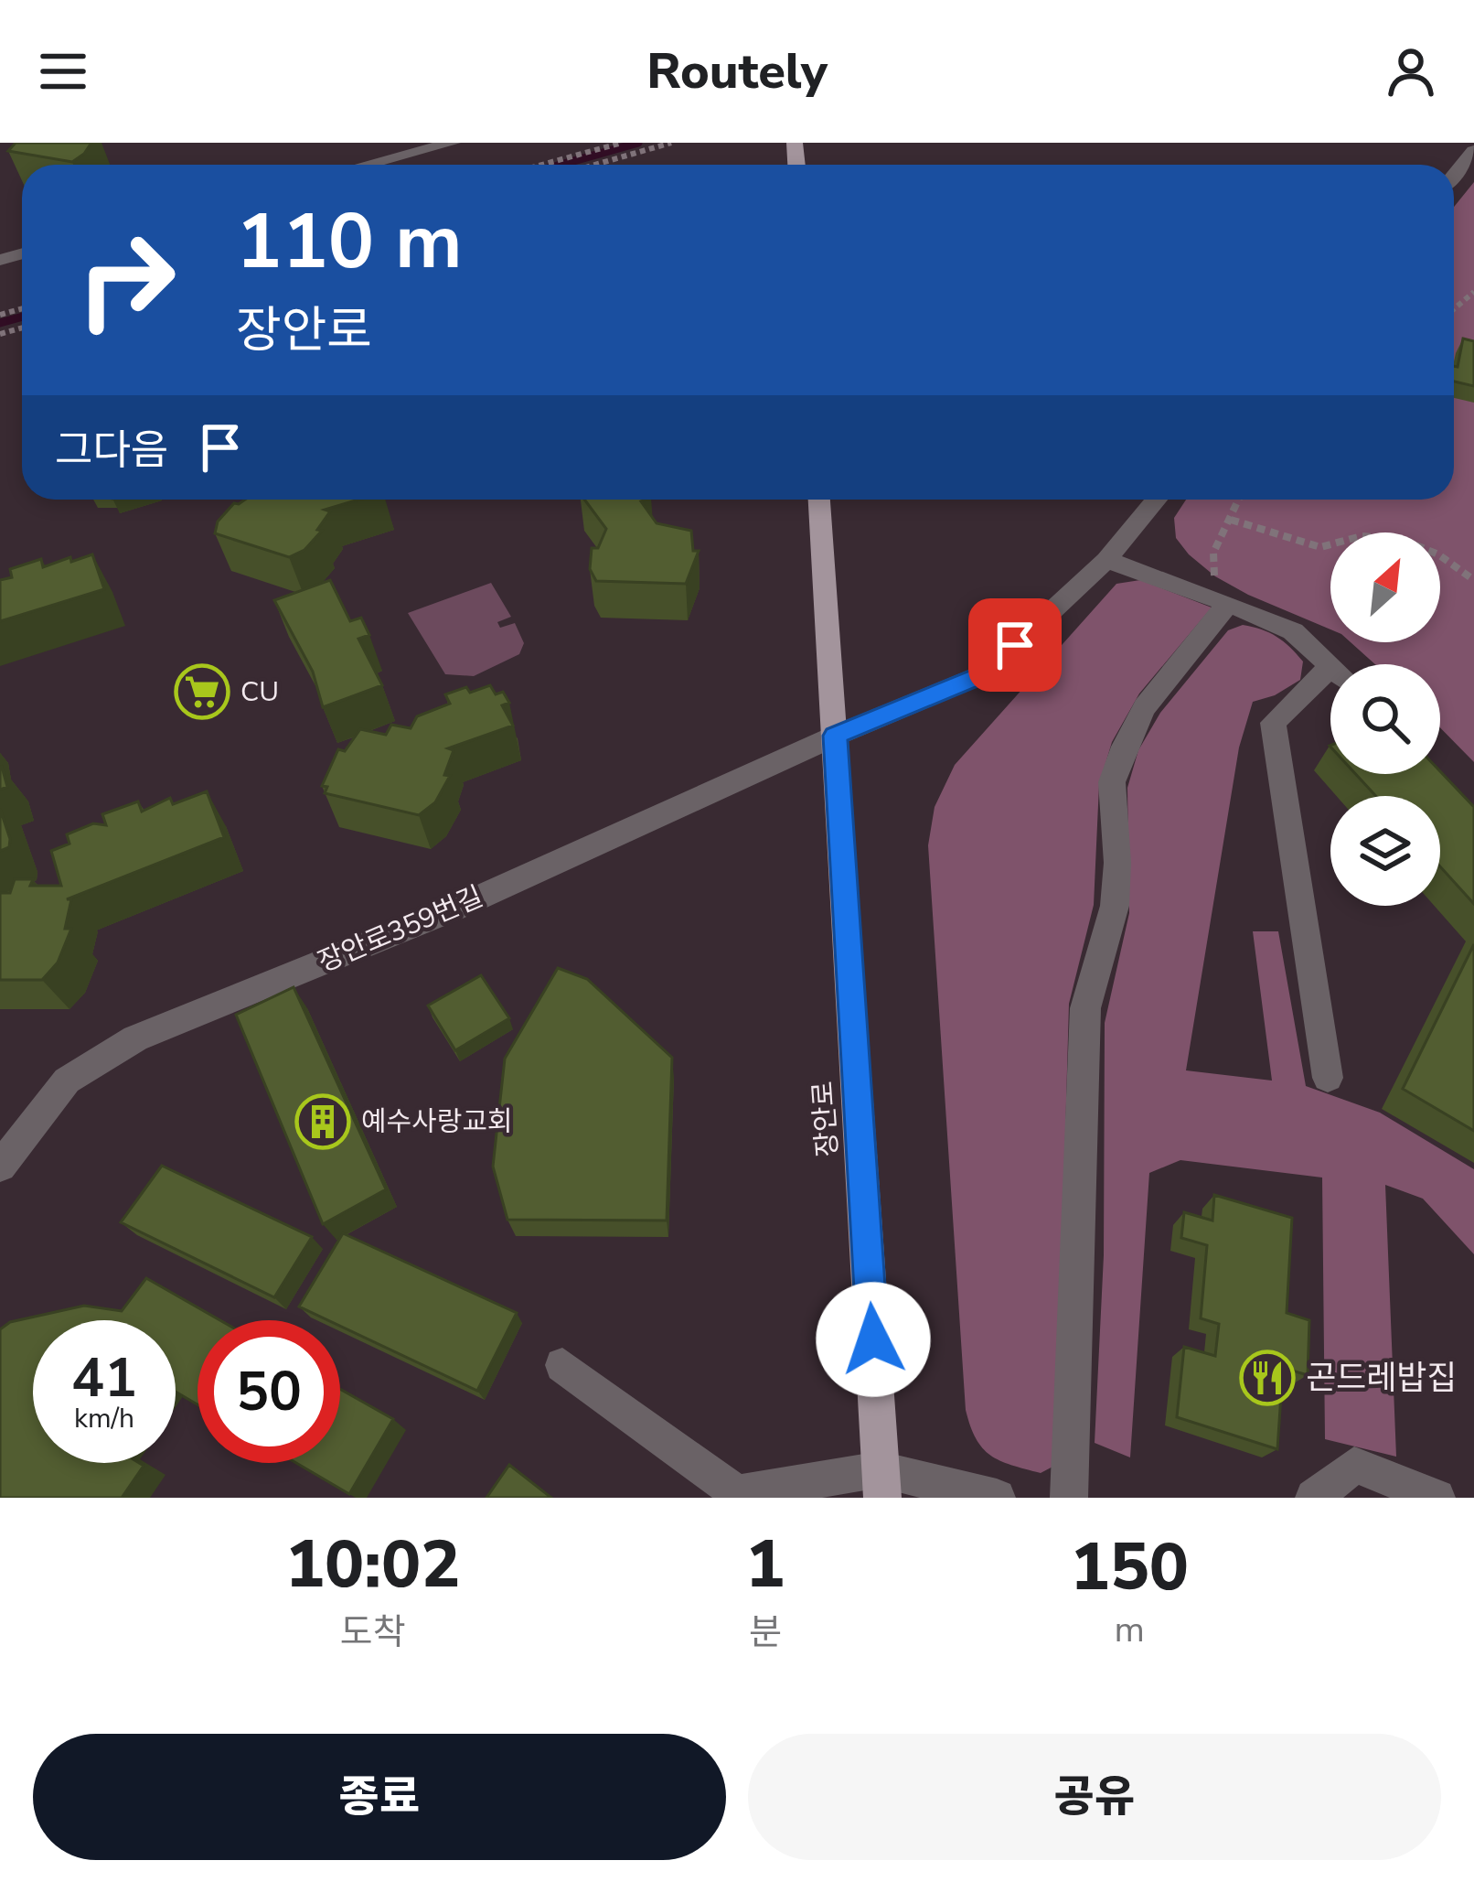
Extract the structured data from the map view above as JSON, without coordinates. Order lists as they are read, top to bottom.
{
  "streets": {
    "main road": ["장안로"],
    "street": ["장안로359번길"]
  },
  "crossings": [
    ["장안로359번길", "장안로"]
  ],
  "places": {
    "supermarket": ["CU"],
    "building": ["예수사랑교회"],
    "restaurant": ["곤드레밥집"]
  },
  "north": "top right",
  "page": {
    "header": "Routely",
    "turn": ["110 m", "장안로"],
    "then": "그다음",
    "speed": "41 km/h",
    "limit": "50",
    "eta": [
      "10:02",
      "도착",
      "1",
      "분",
      "150",
      "m"
    ],
    "buttons": ["종료", "공유"]
  }
}
